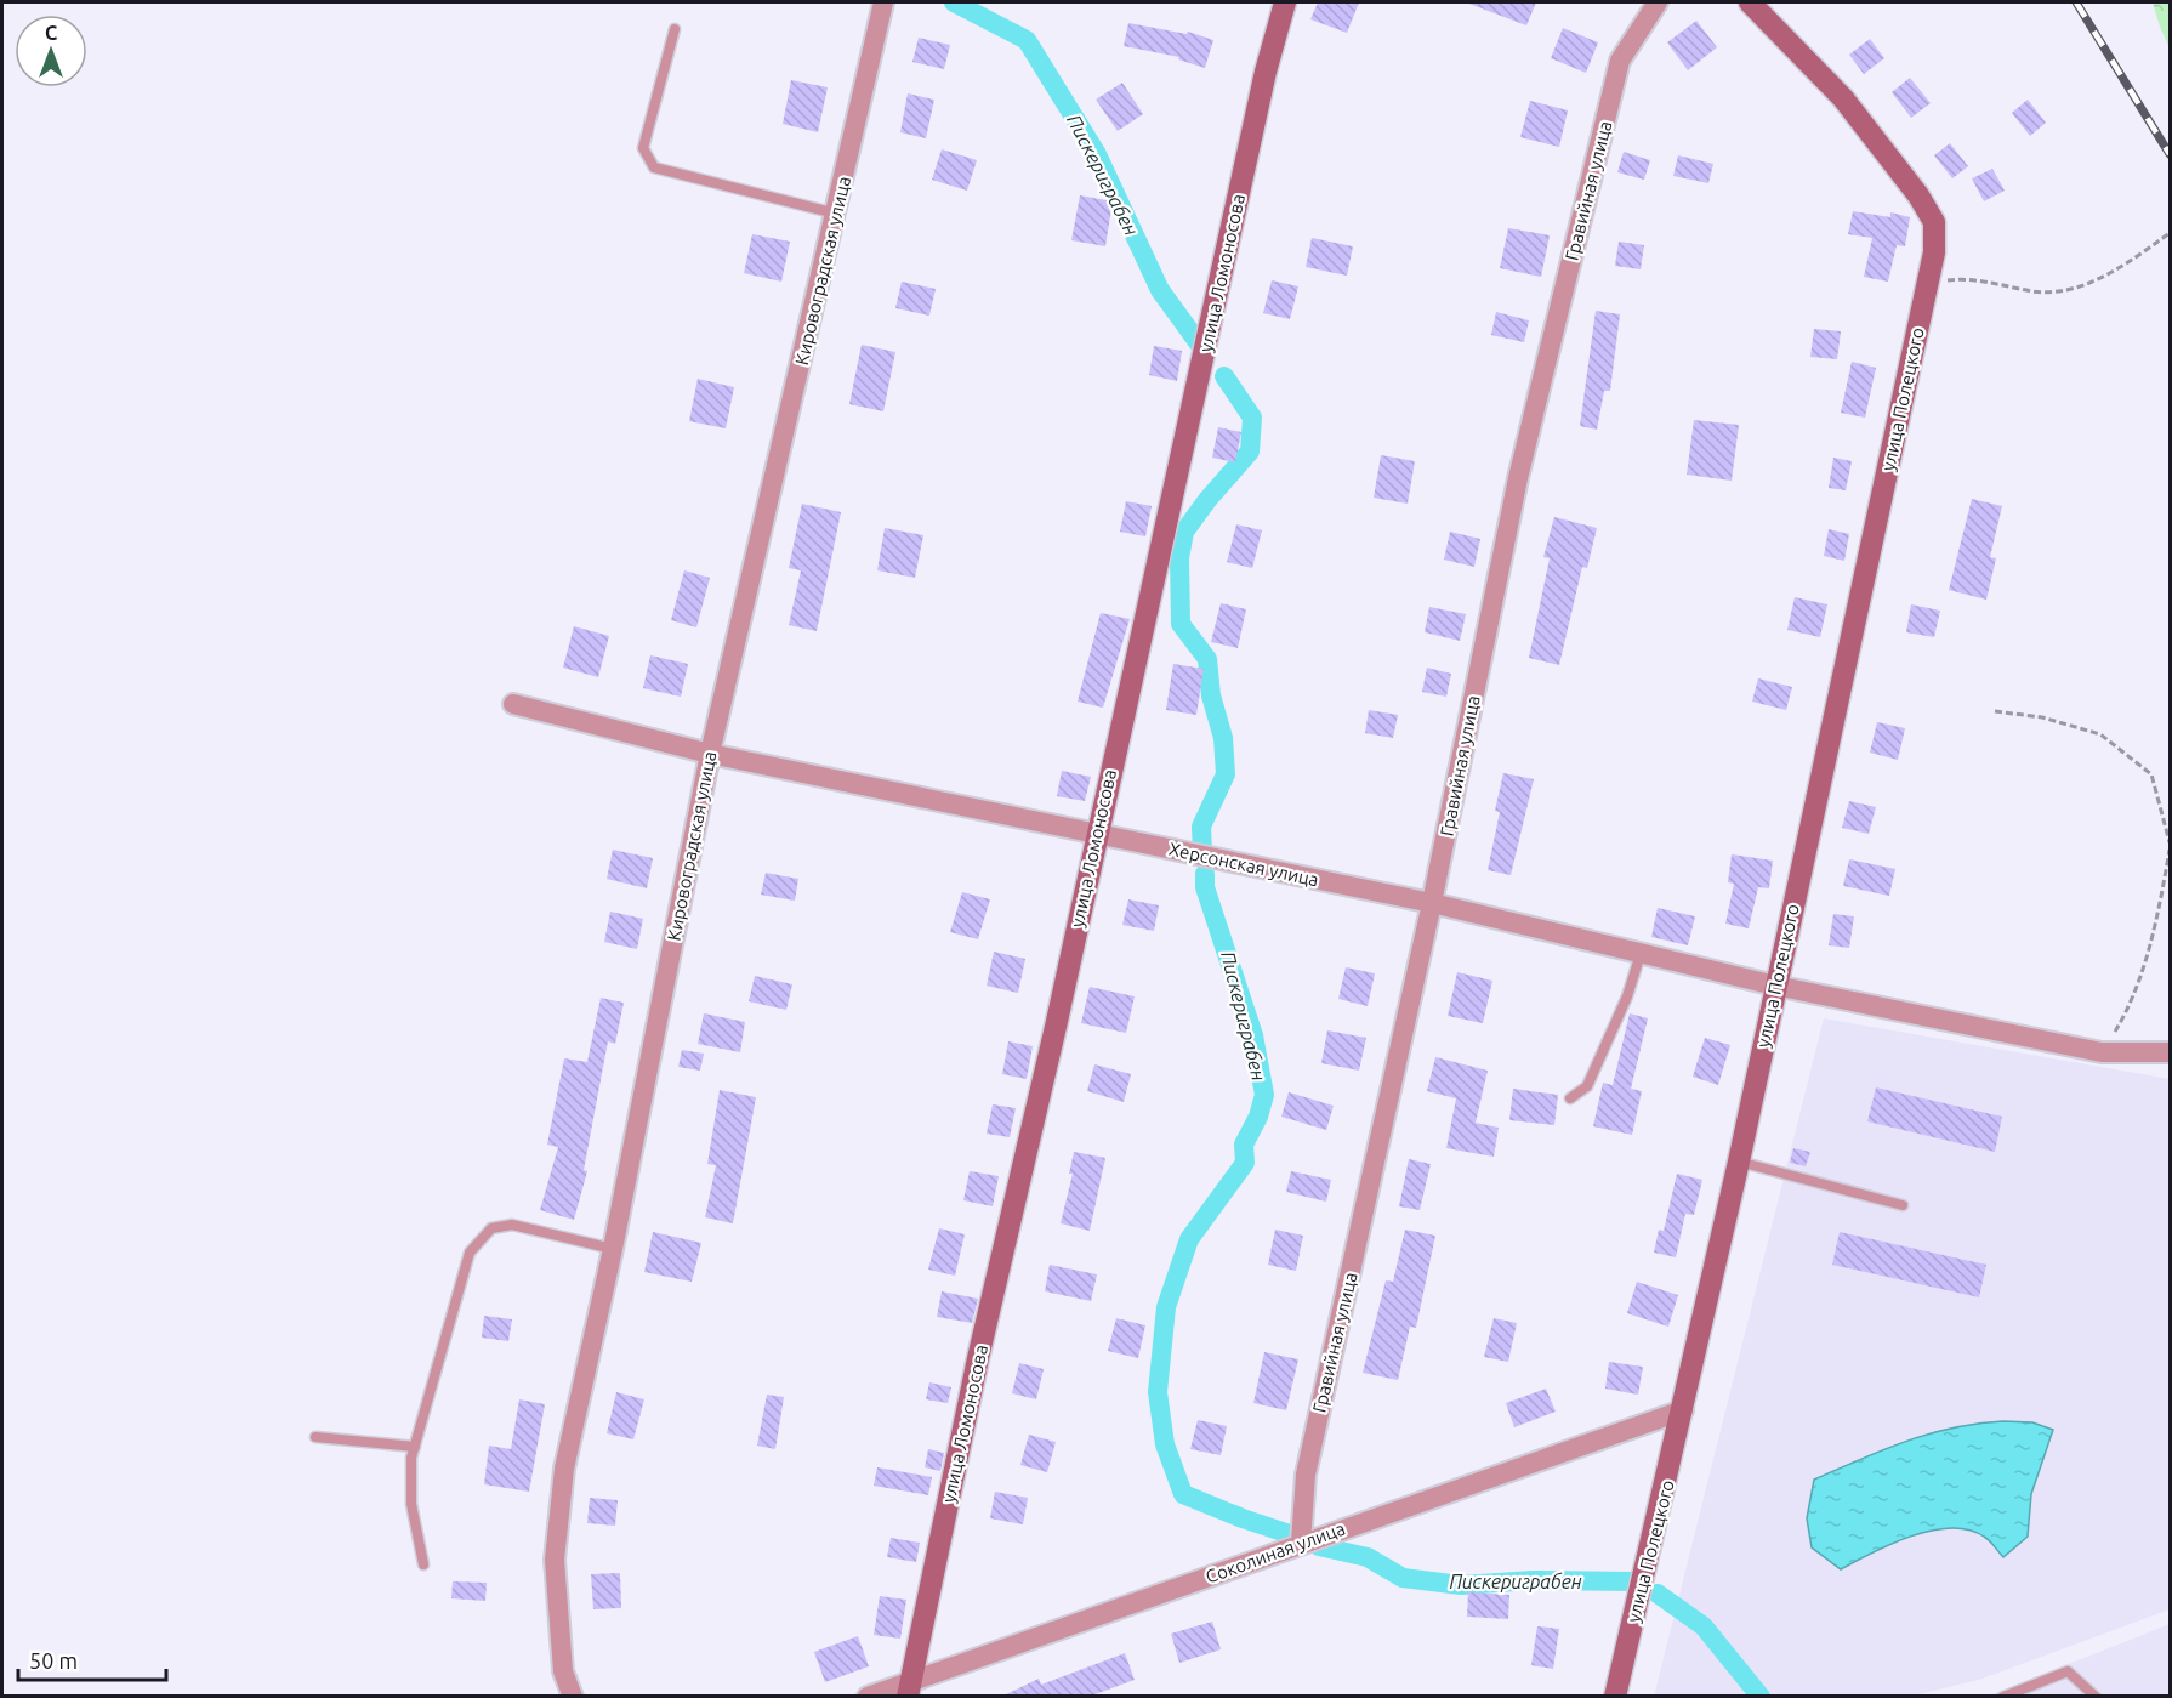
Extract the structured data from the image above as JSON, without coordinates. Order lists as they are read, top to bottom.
{
  "streets": {
    "street": [
      "Гравийная улица",
      "Кировоградская улица",
      "улица Ломоносова",
      "улица Полецкого",
      "Херсонская улица",
      "Соколиная улица"
    ]
  },
  "crossings": [
    ["Гравийная улица", "Херсонская улица"],
    ["Гравийная улица", "Соколиная улица"],
    ["Кировоградская улица", "Херсонская улица"],
    ["улица Ломоносова", "Херсонская улица"],
    ["улица Ломоносова", "Соколиная улица"],
    ["улица Полецкого", "Херсонская улица"],
    ["улица Полецкого", "Соколиная улица"]
  ],
  "water": ["Пискериграбен"],
  "scale_bar": "50 m",
  "north": "top"
}
